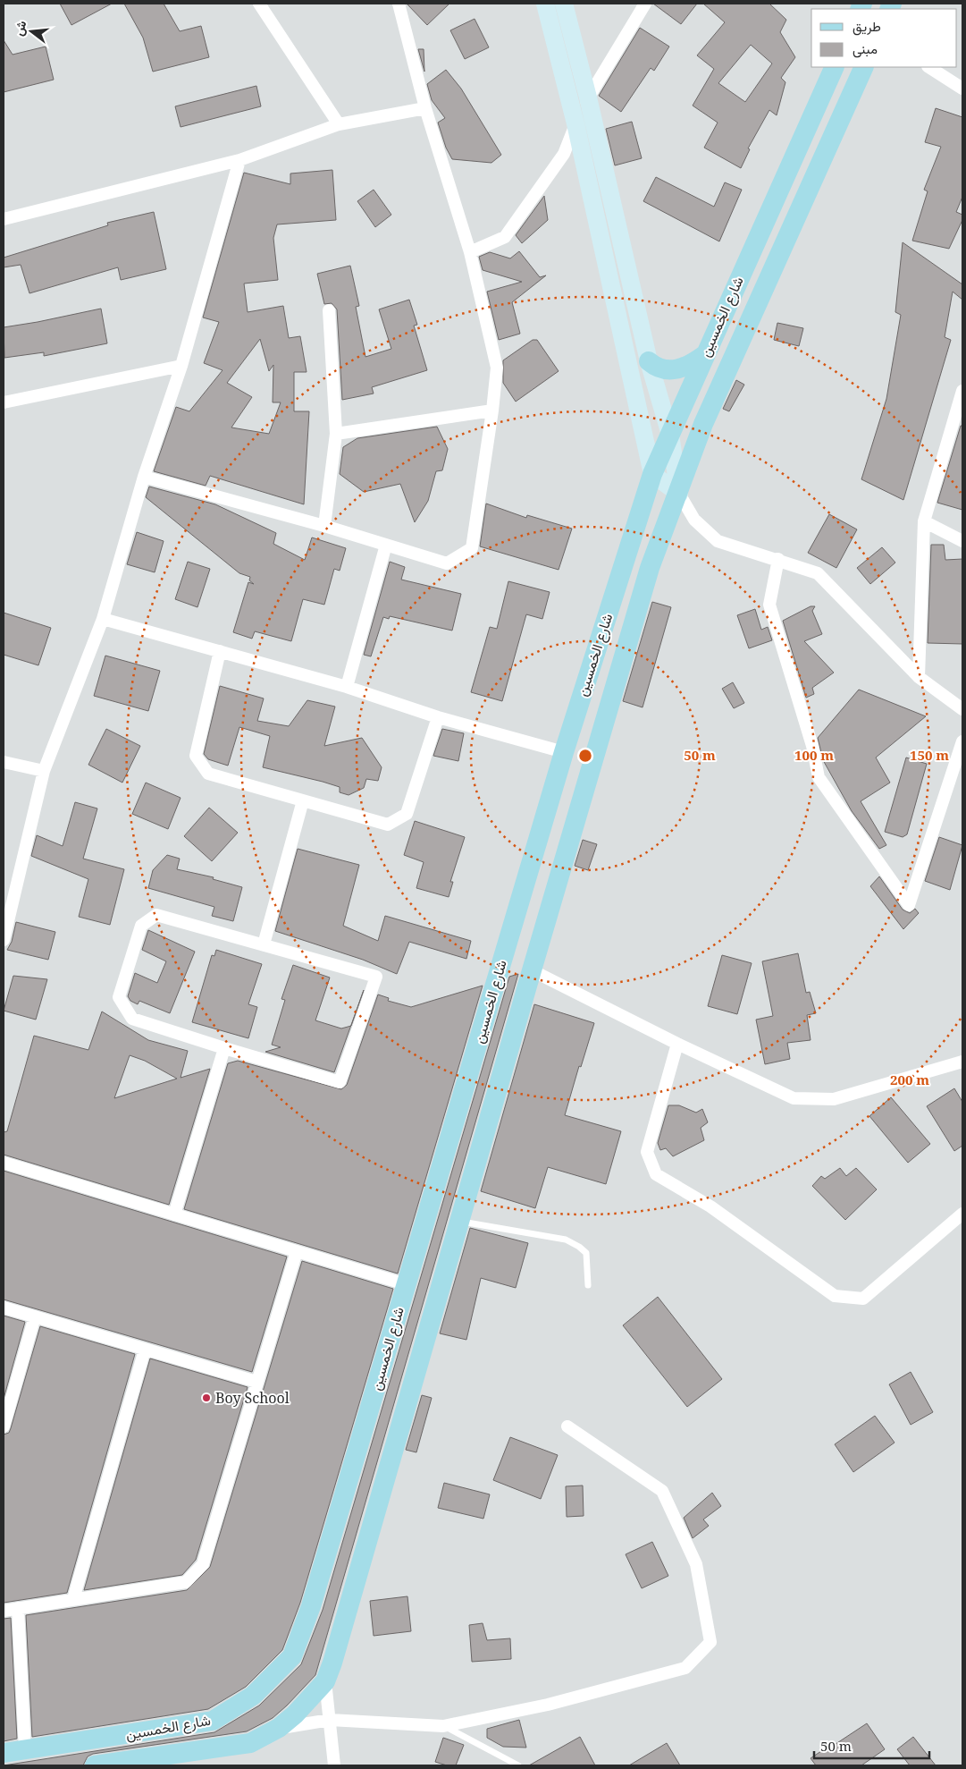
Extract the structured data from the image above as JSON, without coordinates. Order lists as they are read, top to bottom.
{
  "streets": {
    "main road": ["شارع الخمسين"]
  },
  "places": ["Boy School"],
  "legend": ["طريق", "مبنى"],
  "scale_bar": "50 m",
  "north": "left",
  "rings": [
    "50 m",
    "100 m",
    "150 m",
    "200 m"
  ]
}
